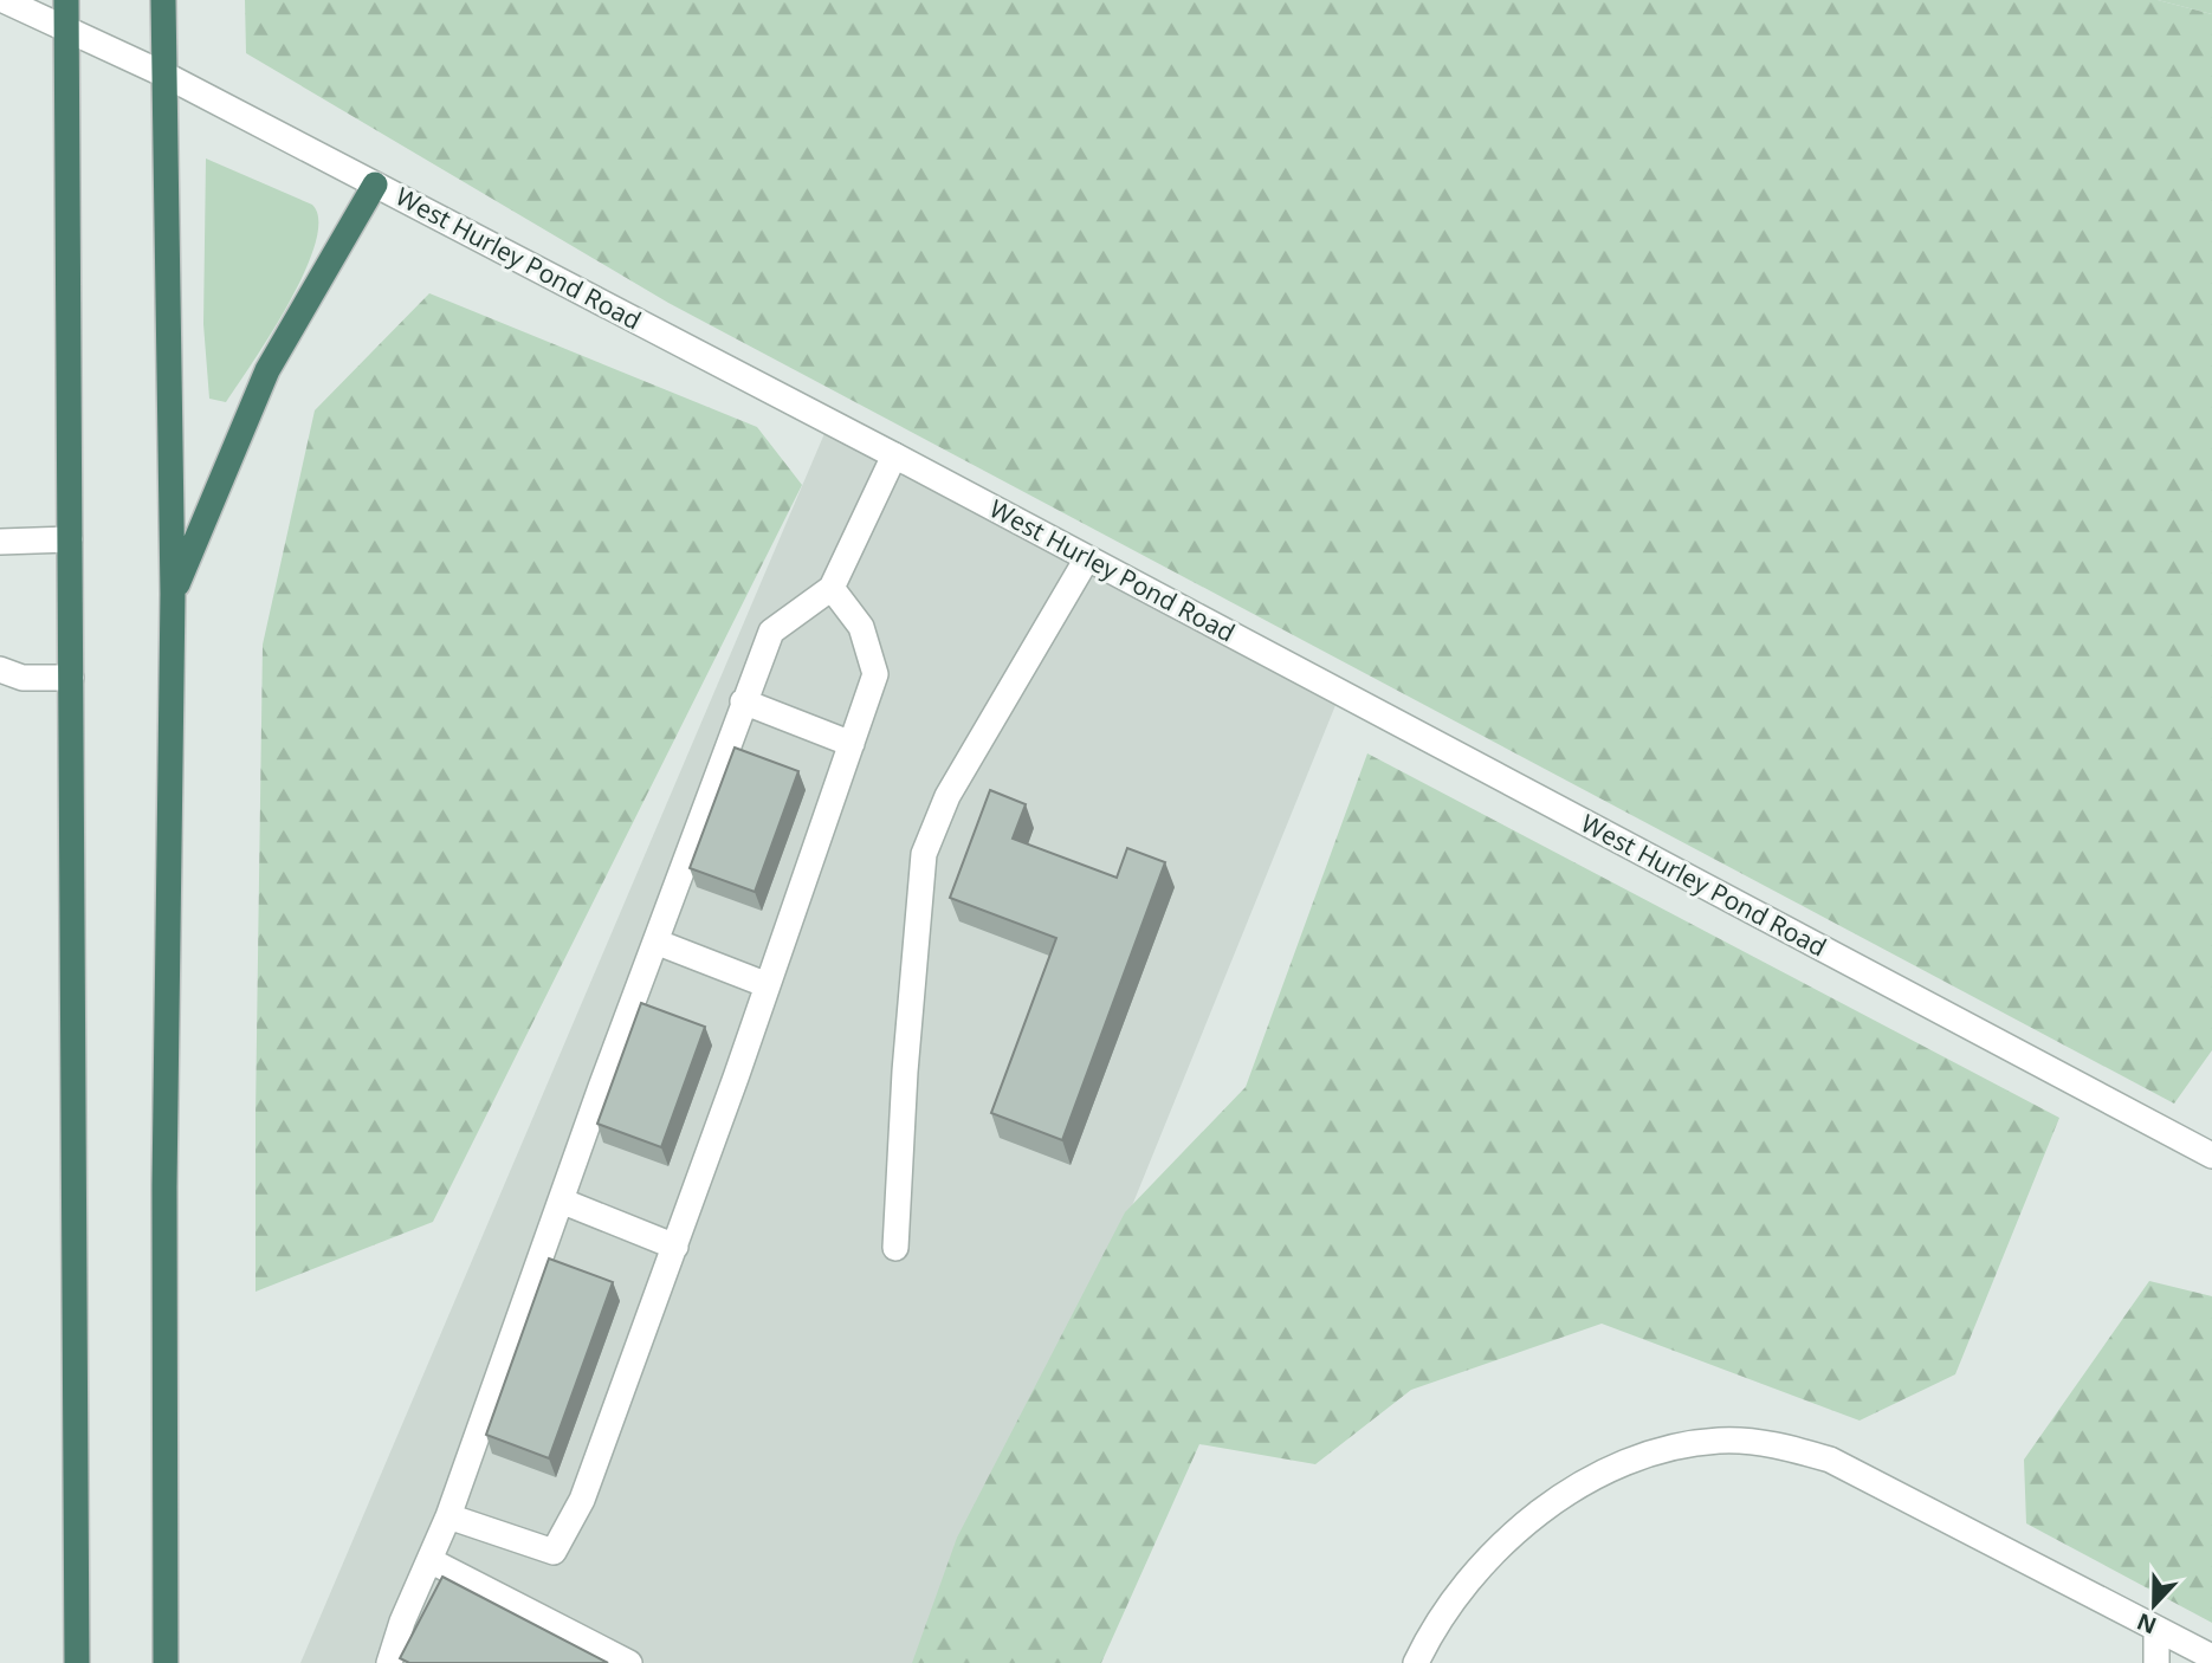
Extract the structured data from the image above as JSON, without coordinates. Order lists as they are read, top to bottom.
{
  "streets": {
    "street": ["West Hurley Pond Road"]
  },
  "north": "bottom"
}
